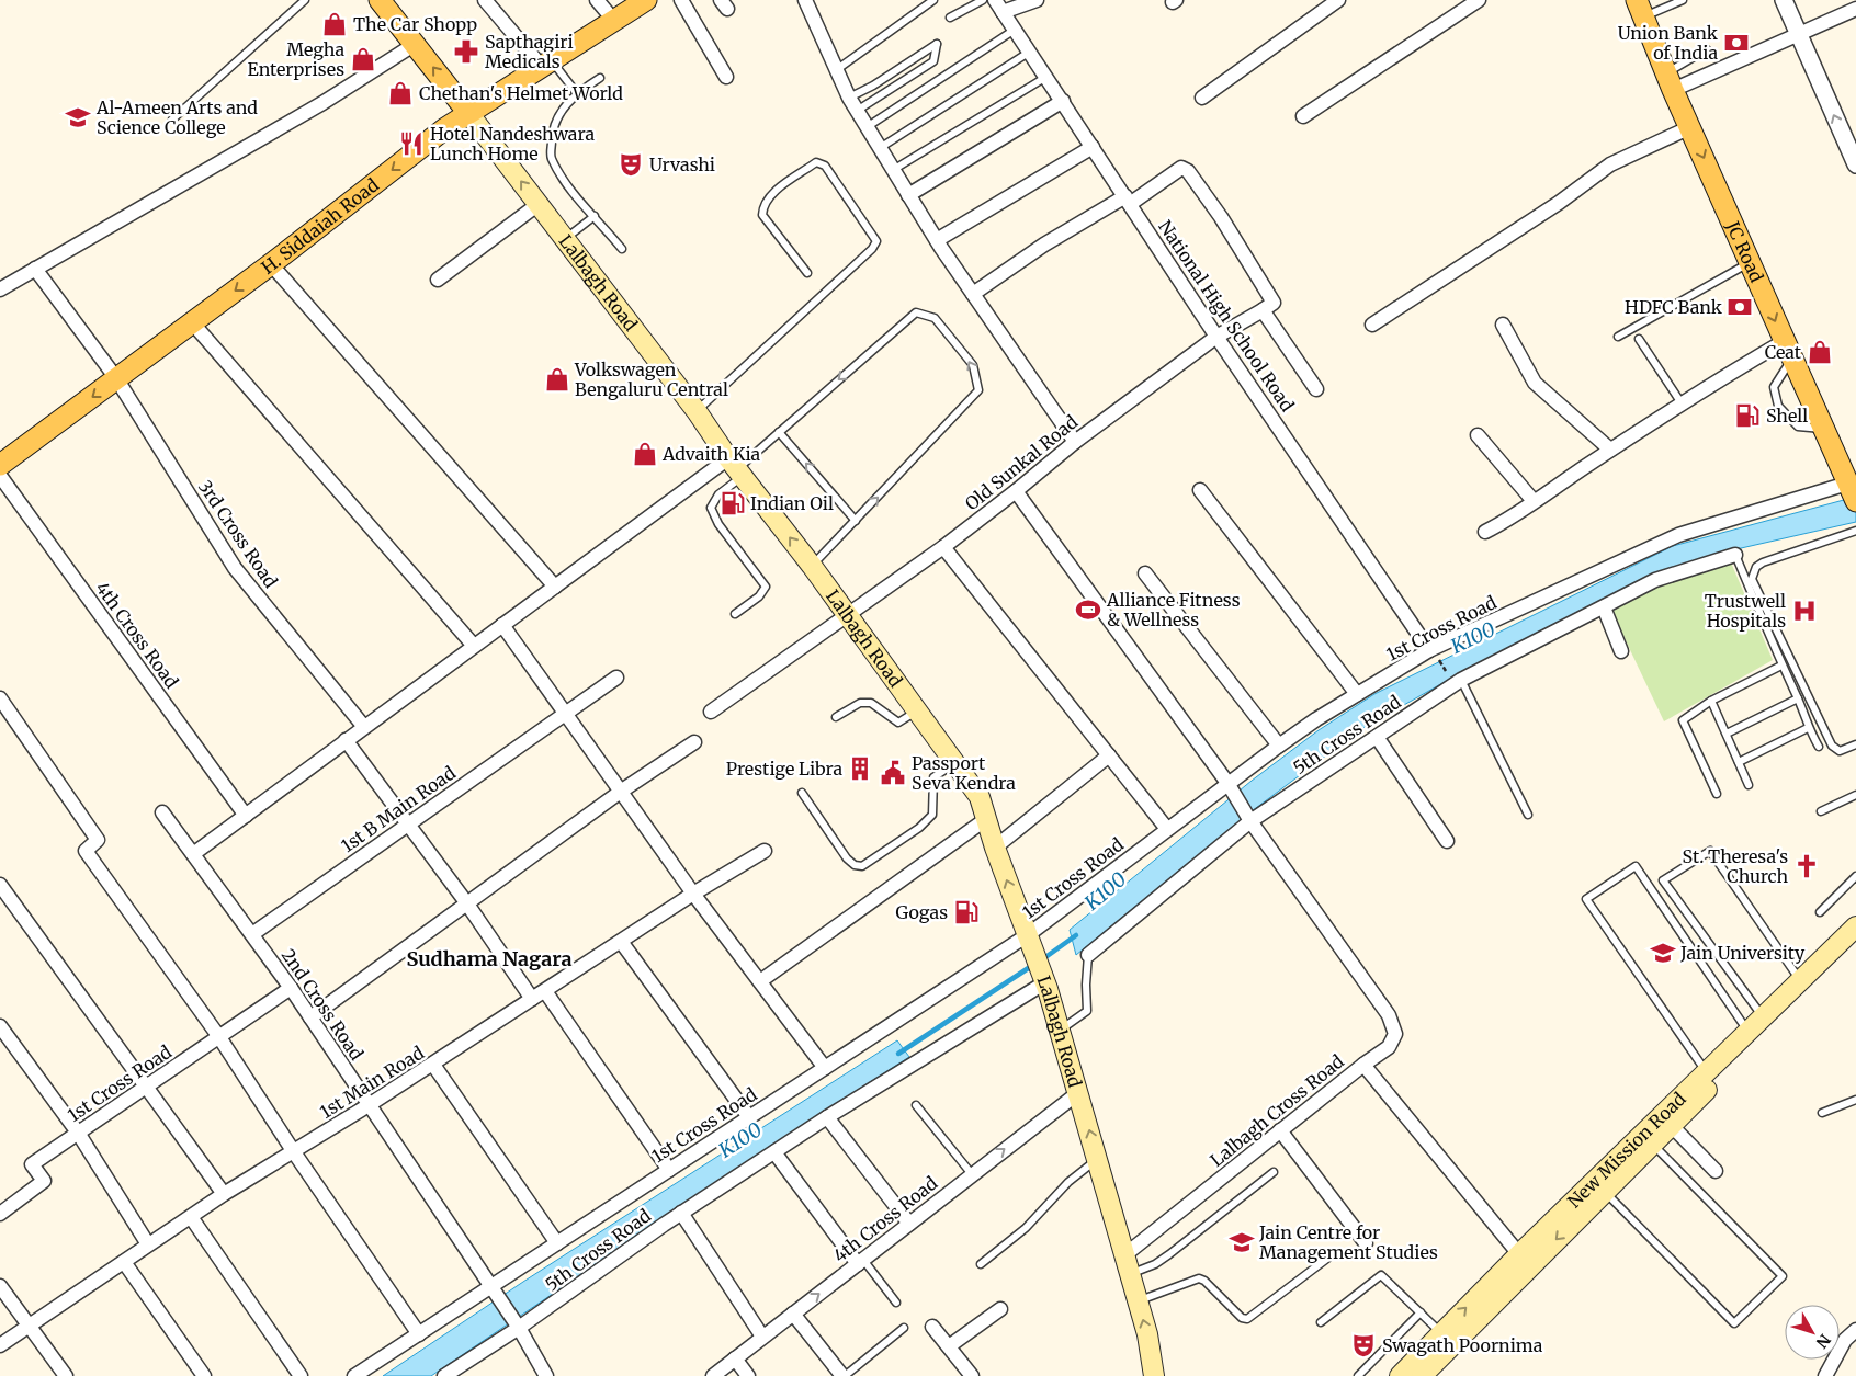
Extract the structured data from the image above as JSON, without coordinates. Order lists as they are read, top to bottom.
{
  "streets": {
    "main road": [
      "H. Siddaiah Road",
      "JC Road",
      "Lalbagh Road",
      "New Mission Road"
    ],
    "street": [
      "National High School Road",
      "Old Sunkal Road",
      "3rd Cross Road",
      "1st Cross Road",
      "4th Cross Road",
      "5th Cross Road",
      "1st B Main Road",
      "2nd Cross Road",
      "1st Main Road",
      "Lalbagh Cross Road"
    ]
  },
  "crossings": [
    ["H. Siddaiah Road", "Lalbagh Road"],
    ["H. Siddaiah Road", "3rd Cross Road"],
    ["JC Road", "1st Cross Road"],
    ["Lalbagh Road", "Old Sunkal Road"],
    ["Lalbagh Road", "1st Cross Road"],
    ["Lalbagh Road", "4th Cross Road"],
    ["Lalbagh Road", "5th Cross Road"],
    ["Lalbagh Road", "Lalbagh Cross Road"],
    ["National High School Road", "Old Sunkal Road"],
    ["National High School Road", "1st Cross Road"],
    ["1st Cross Road", "2nd Cross Road"],
    ["5th Cross Road", "2nd Cross Road"],
    ["1st B Main Road", "2nd Cross Road"],
    ["2nd Cross Road", "1st Main Road"],
    ["Lalbagh Cross Road", "New Mission Road"]
  ],
  "one_way": ["H. Siddaiah Road", "JC Road", "Lalbagh Road"],
  "districts": ["Sudhama Nagara"],
  "water": ["K100"],
  "places": {
    "shop": [
      "The Car Shopp",
      "Megha Enterprises",
      "Chethan's Helmet World",
      "Ceat",
      "Volkswagen Bengaluru Central",
      "Advaith Kia"
    ],
    "bank": ["Union Bank of India", "HDFC Bank"],
    "pharmacy": ["Sapthagiri Medicals"],
    "school or university": ["Al-Ameen Arts and Science College", "Jain University", "Jain Centre for Management Studies"],
    "restaurant": ["Hotel Nandeshwara Lunch Home"],
    "theatre": ["Urvashi", "Swagath Poornima"],
    "fuel station": ["Shell", "Indian Oil", "Gogas"],
    "sports": ["Alliance Fitness & Wellness"],
    "hospital": ["Trustwell Hospitals"],
    "building": ["Prestige Libra"],
    "public building": ["Passport Seva Kendra"],
    "church": ["St. Theresa's Church"]
  },
  "north": "bottom right"
}
